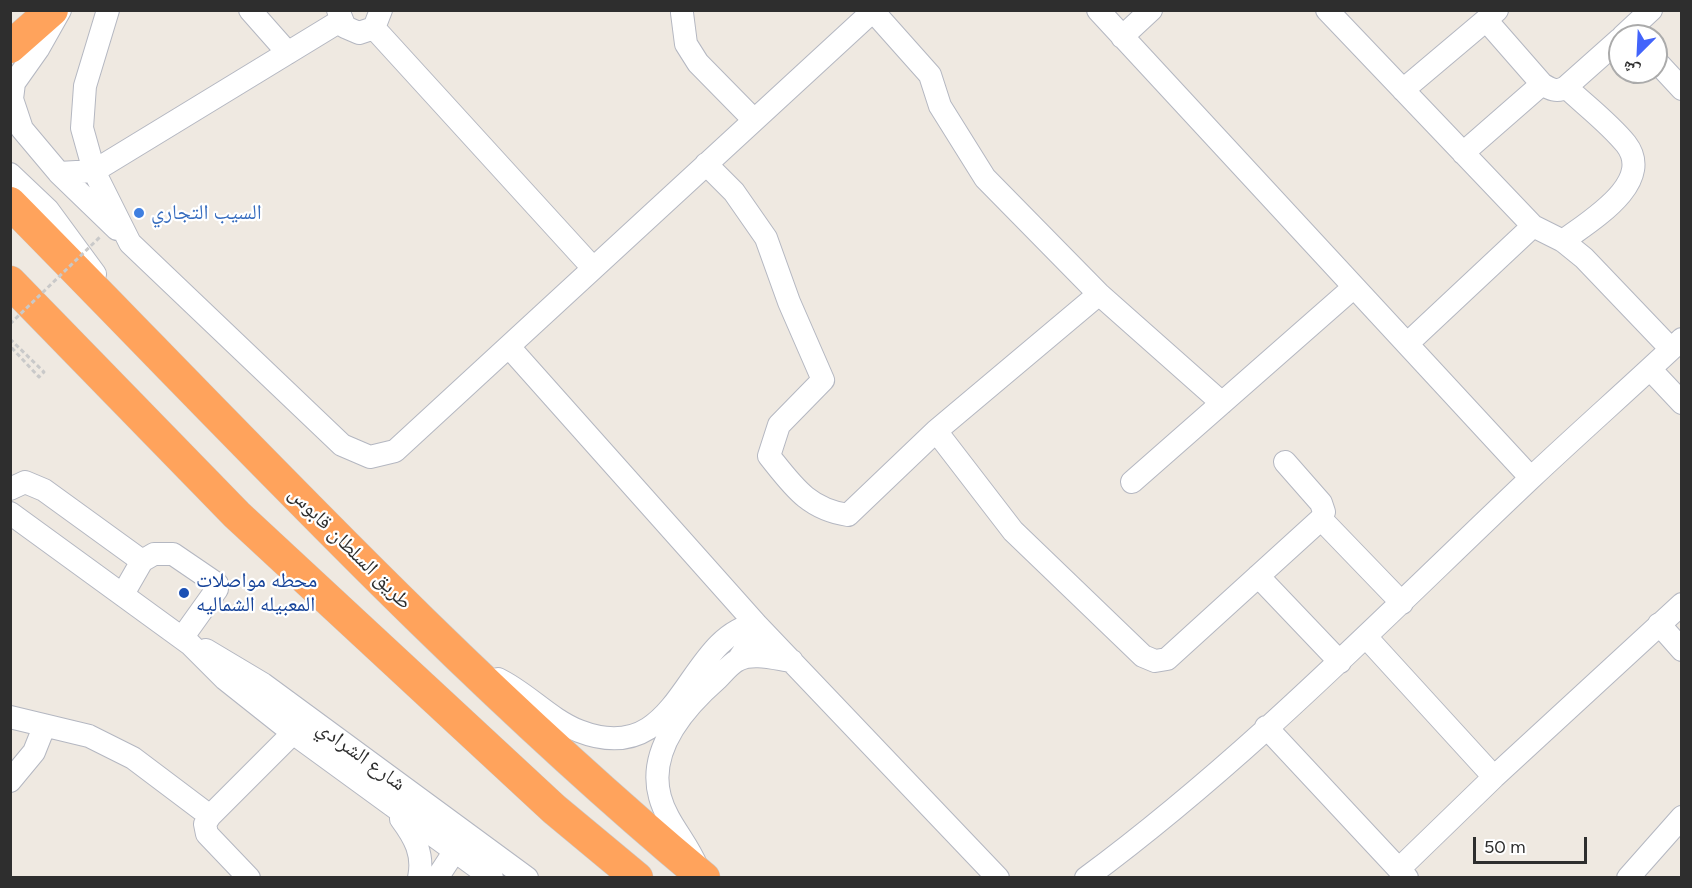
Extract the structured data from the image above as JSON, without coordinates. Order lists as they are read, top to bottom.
{
  "streets": {
    "highway": ["طريق السلطان قابوس"],
    "street": ["شارع الشرادي"]
  },
  "places": ["السيب التجاري", "محطه مواصلات المعبيله الشماليه"],
  "scale_bar": "50 m",
  "north": "bottom left"
}
